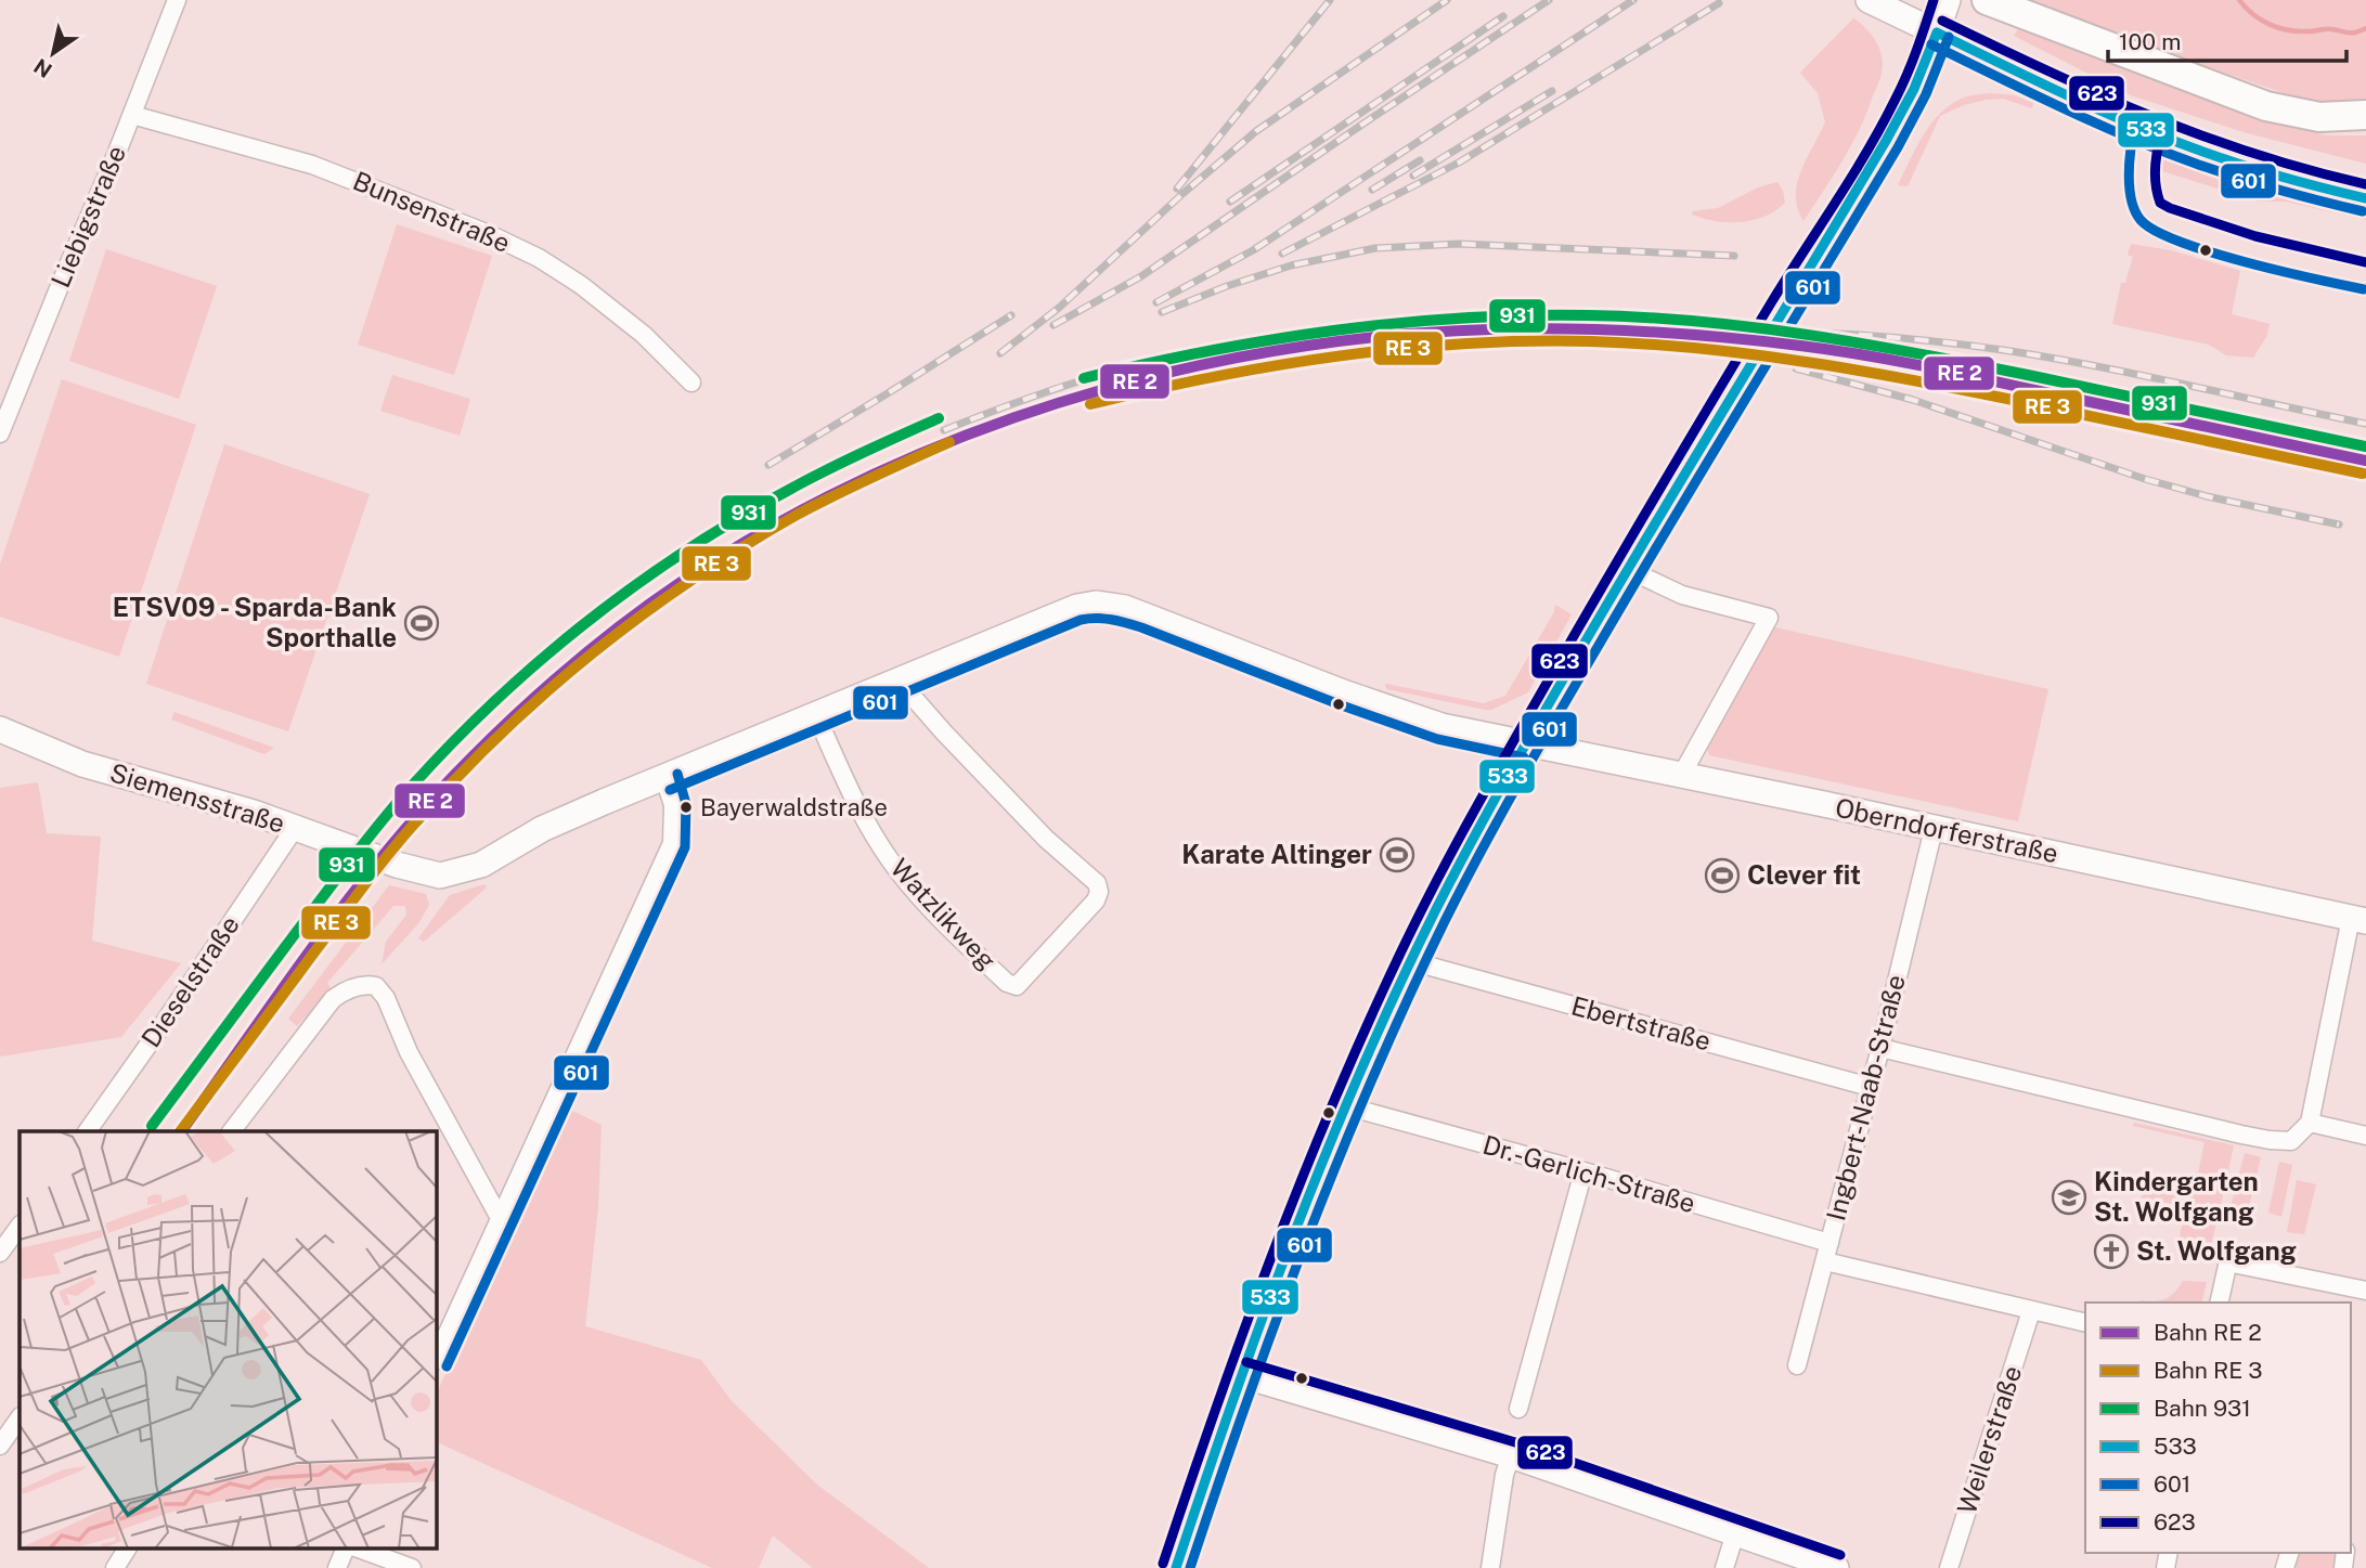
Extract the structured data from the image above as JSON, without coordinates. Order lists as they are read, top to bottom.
{
  "streets": {
    "main road": ["Siemensstraße", "Oberndorferstraße"],
    "street": [
      "Bunsenstraße",
      "Liebigstraße",
      "Watzlikweg",
      "Dieselstraße",
      "Ebertstraße",
      "Ingbert-Naab-Straße",
      "Dr.-Gerlich-Straße",
      "Weilerstraße"
    ]
  },
  "crossings": [
    ["Bunsenstraße", "Liebigstraße"],
    ["Siemensstraße", "Oberndorferstraße"],
    ["Siemensstraße", "Watzlikweg"],
    ["Siemensstraße", "Dieselstraße"],
    ["Oberndorferstraße", "Watzlikweg"],
    ["Oberndorferstraße", "Ingbert-Naab-Straße"],
    ["Ebertstraße", "Ingbert-Naab-Straße"],
    ["Ingbert-Naab-Straße", "Dr.-Gerlich-Straße"]
  ],
  "places": {
    "sports": ["ETSV09 - Sparda-Bank Sporthalle", "Karate Altinger", "Clever fit"],
    "other": ["Bayerwaldstraße"],
    "school or university": ["Kindergarten St. Wolfgang"],
    "church": ["St. Wolfgang"]
  },
  "lines": [
    "transit line 623",
    "transit line 533",
    "transit line 601",
    "rail line 931"
  ],
  "legend": [
    "Bahn RE 2",
    "Bahn RE 3",
    "Bahn 931",
    "533",
    "601",
    "623"
  ],
  "scale_bar": "100 m",
  "north": "bottom left"
}
